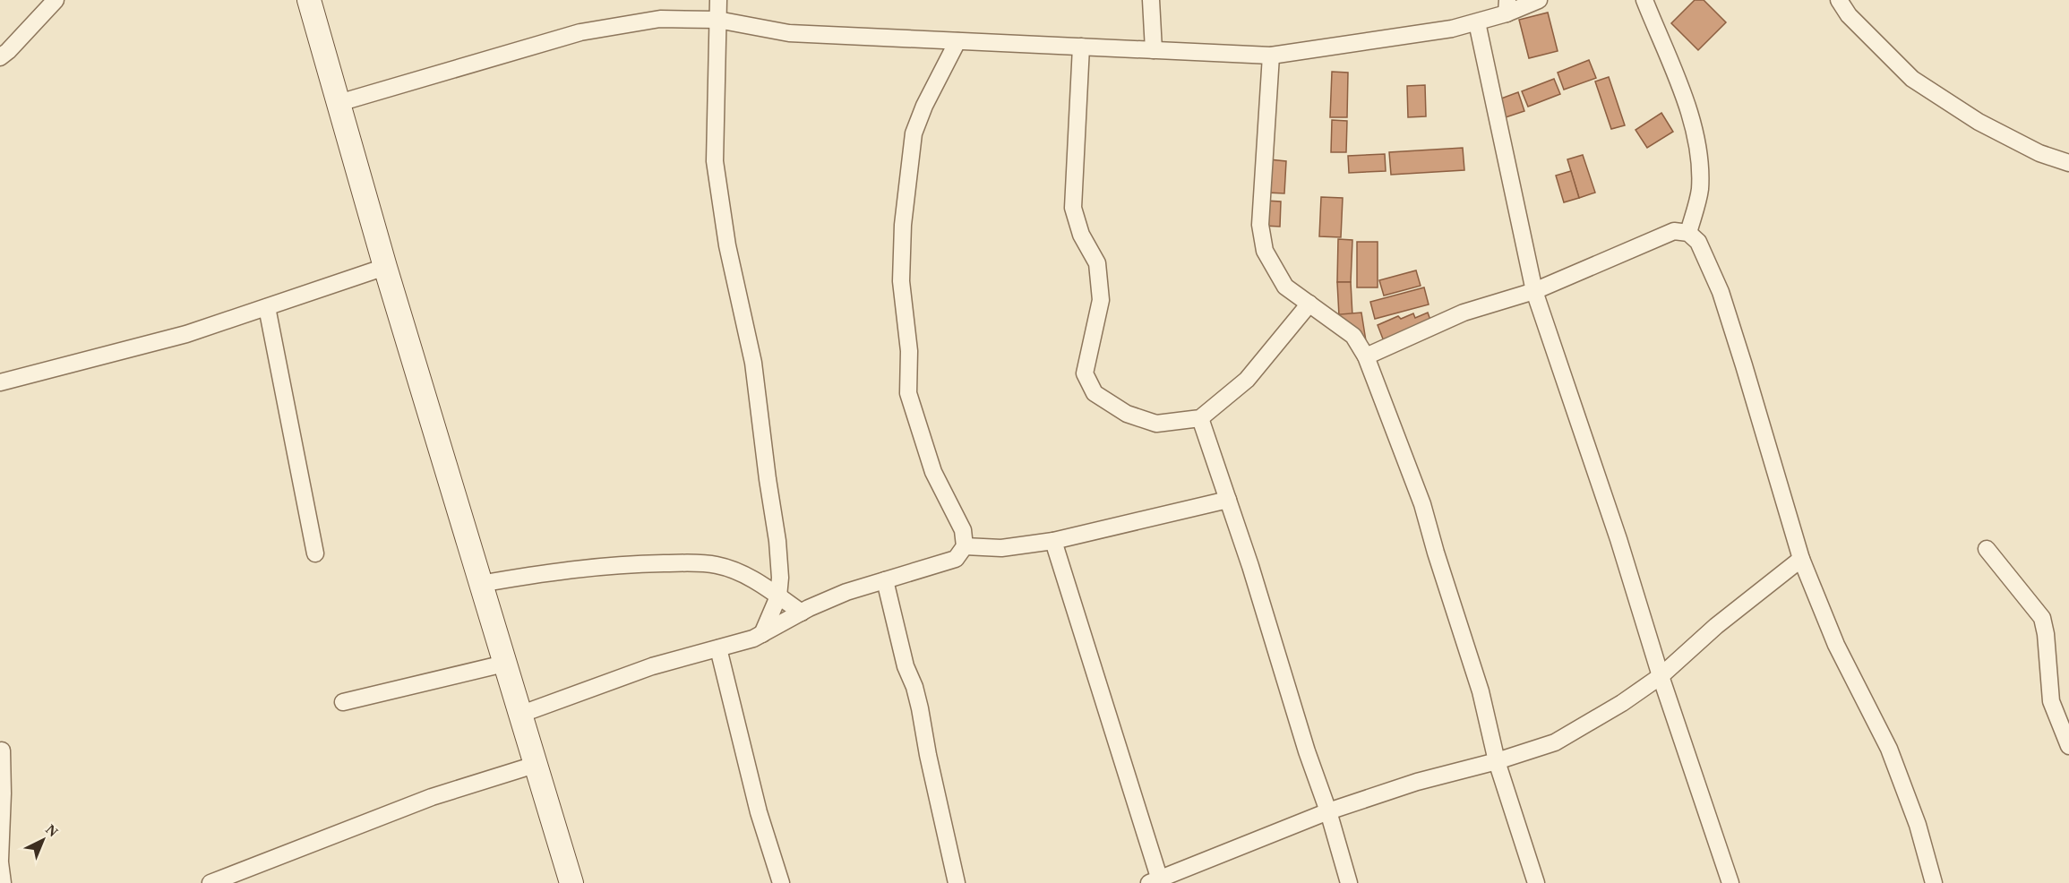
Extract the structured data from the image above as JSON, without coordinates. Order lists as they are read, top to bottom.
{
  "north": "top right"
}
